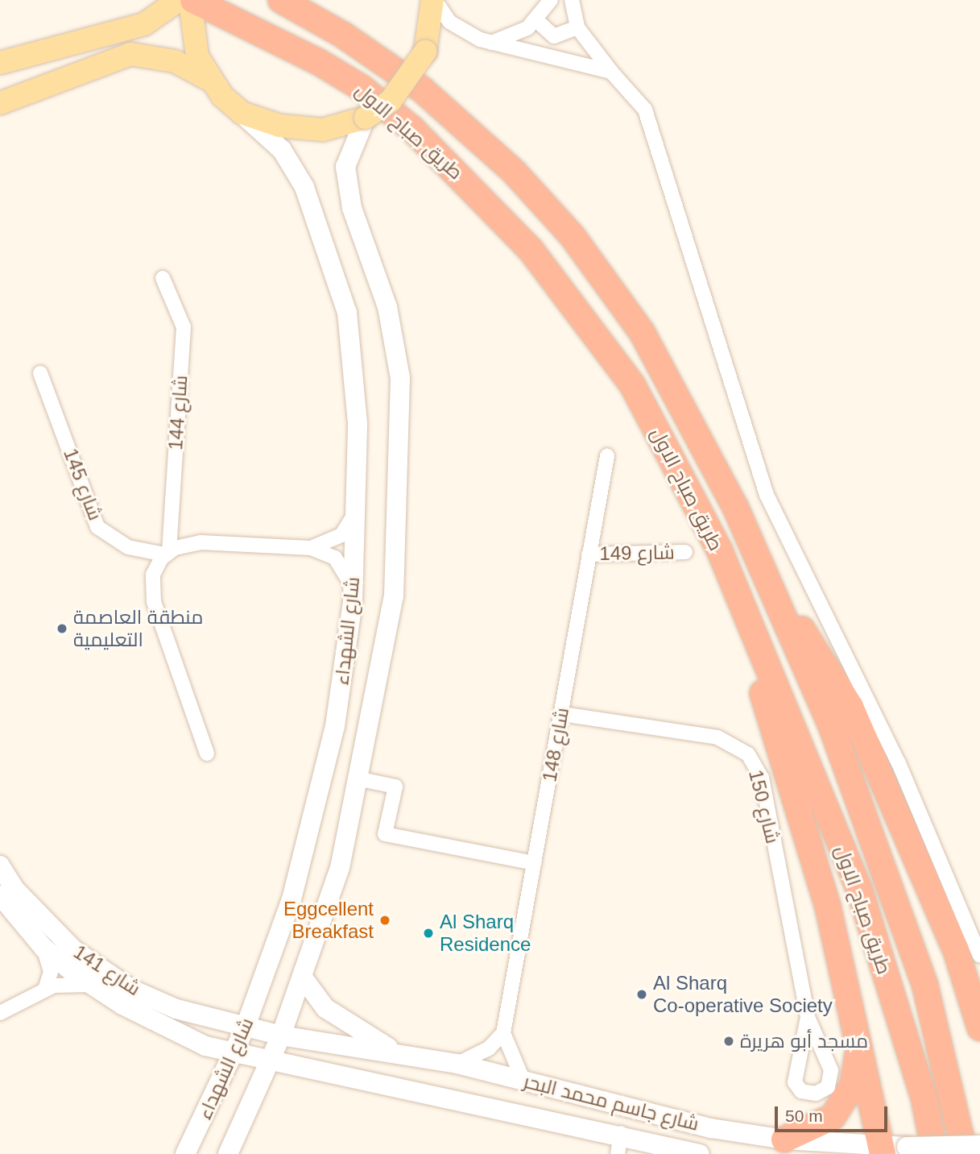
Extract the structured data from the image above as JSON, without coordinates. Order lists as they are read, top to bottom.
{
  "streets": {
    "highway": ["طريق صباح الاول"],
    "main road": ["شارع الشهداء", "شارع 141", "شارع جاسم محمد البحر"],
    "street": [
      "شارع 144",
      "شارع 145",
      "شارع 149",
      "شارع 148",
      "شارع 150"
    ]
  },
  "crossings": [
    ["شارع 144", "شارع 145"],
    ["شارع 149", "شارع 148"],
    ["شارع الشهداء", "شارع 141"],
    ["شارع الشهداء", "شارع جاسم محمد البحر"],
    ["شارع 148", "شارع 150"],
    ["شارع 141", "شارع جاسم محمد البحر"]
  ],
  "places": [
    "منطقة العاصمة التعليمية",
    "Eggcellent Breakfast",
    "Al Sharq Residence",
    "Al Sharq Co-operative Society",
    "مسجد أبو هريرة"
  ],
  "scale_bar": "50 m"
}
